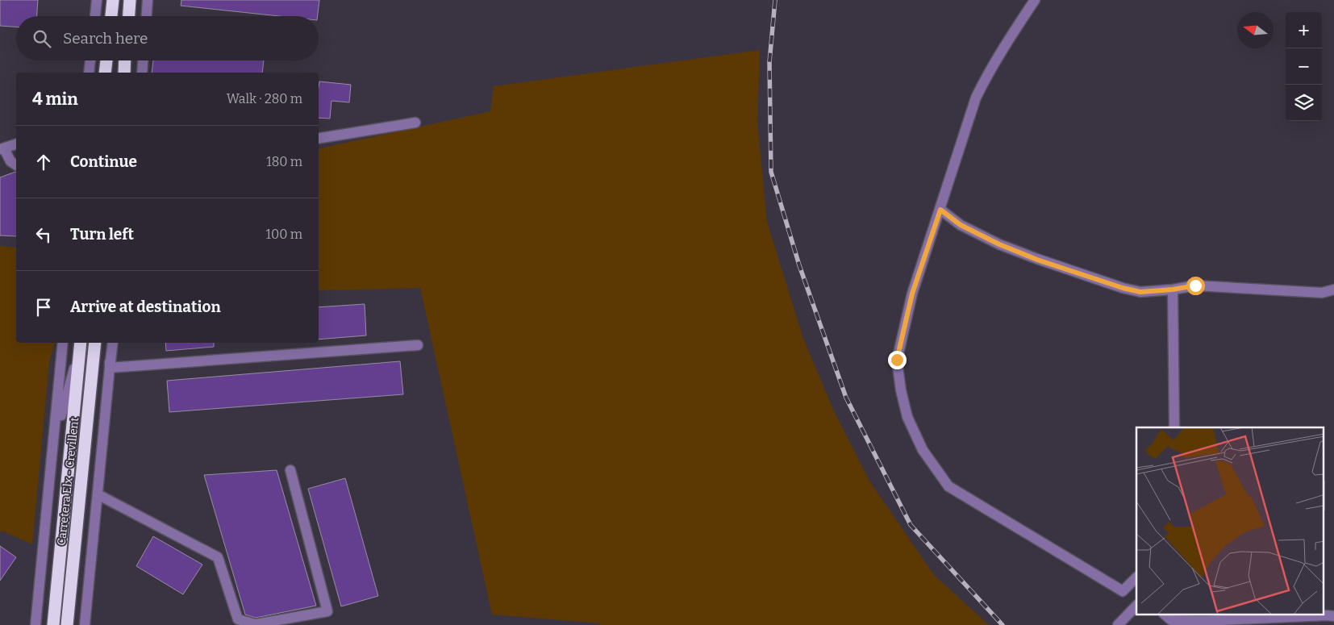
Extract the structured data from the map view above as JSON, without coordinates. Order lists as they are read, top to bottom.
{
  "streets": {
    "highway": ["Carretera Elx - Crevillent"]
  },
  "north": "left",
  "page": {
    "map_buttons": ["+", "−"],
    "search": "Search here",
    "heading": ["4 min", "Walk · 280 m"],
    "list": [
      ["Continue", "180 m"],
      ["Turn left", "100 m"],
      "Arrive at destination"
    ]
  }
}
